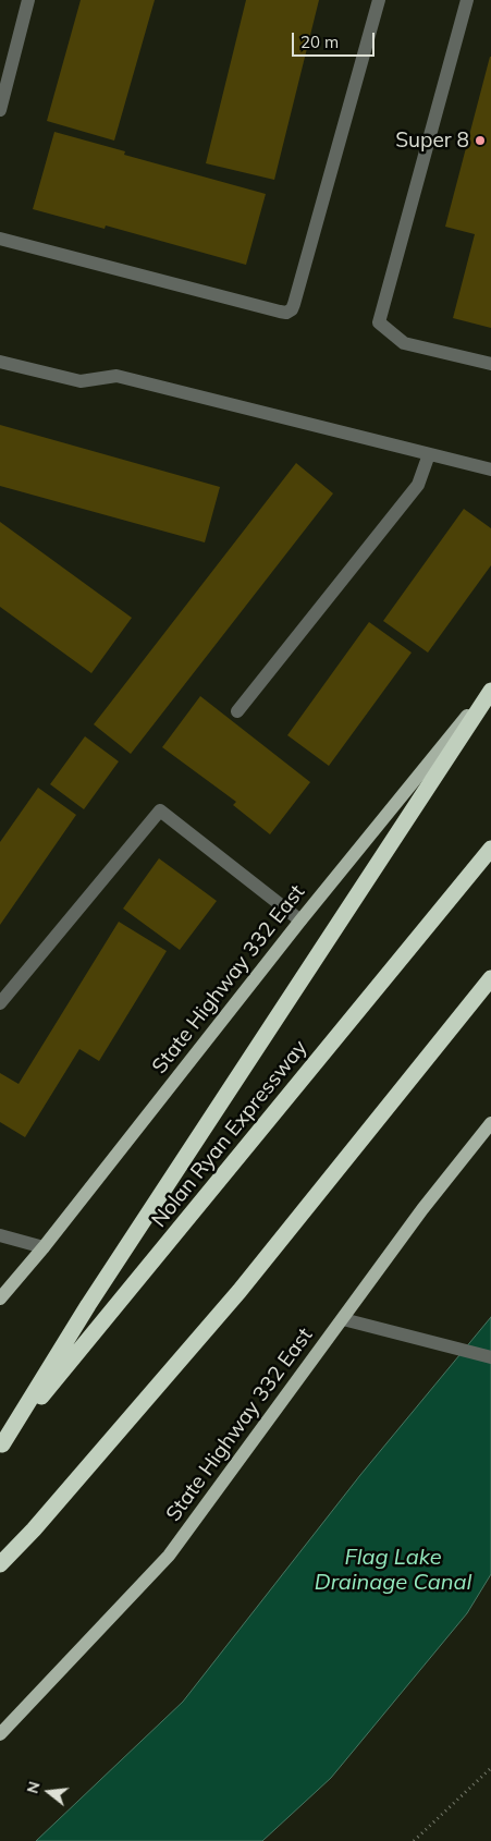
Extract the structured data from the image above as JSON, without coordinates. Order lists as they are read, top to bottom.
{
  "streets": {
    "highway": ["Nolan Ryan Expressway"],
    "main road": ["State Highway 332 East"]
  },
  "water": ["Flag Lake Drainage Canal"],
  "places": ["Super 8"],
  "scale_bar": "20 m",
  "north": "left"
}
